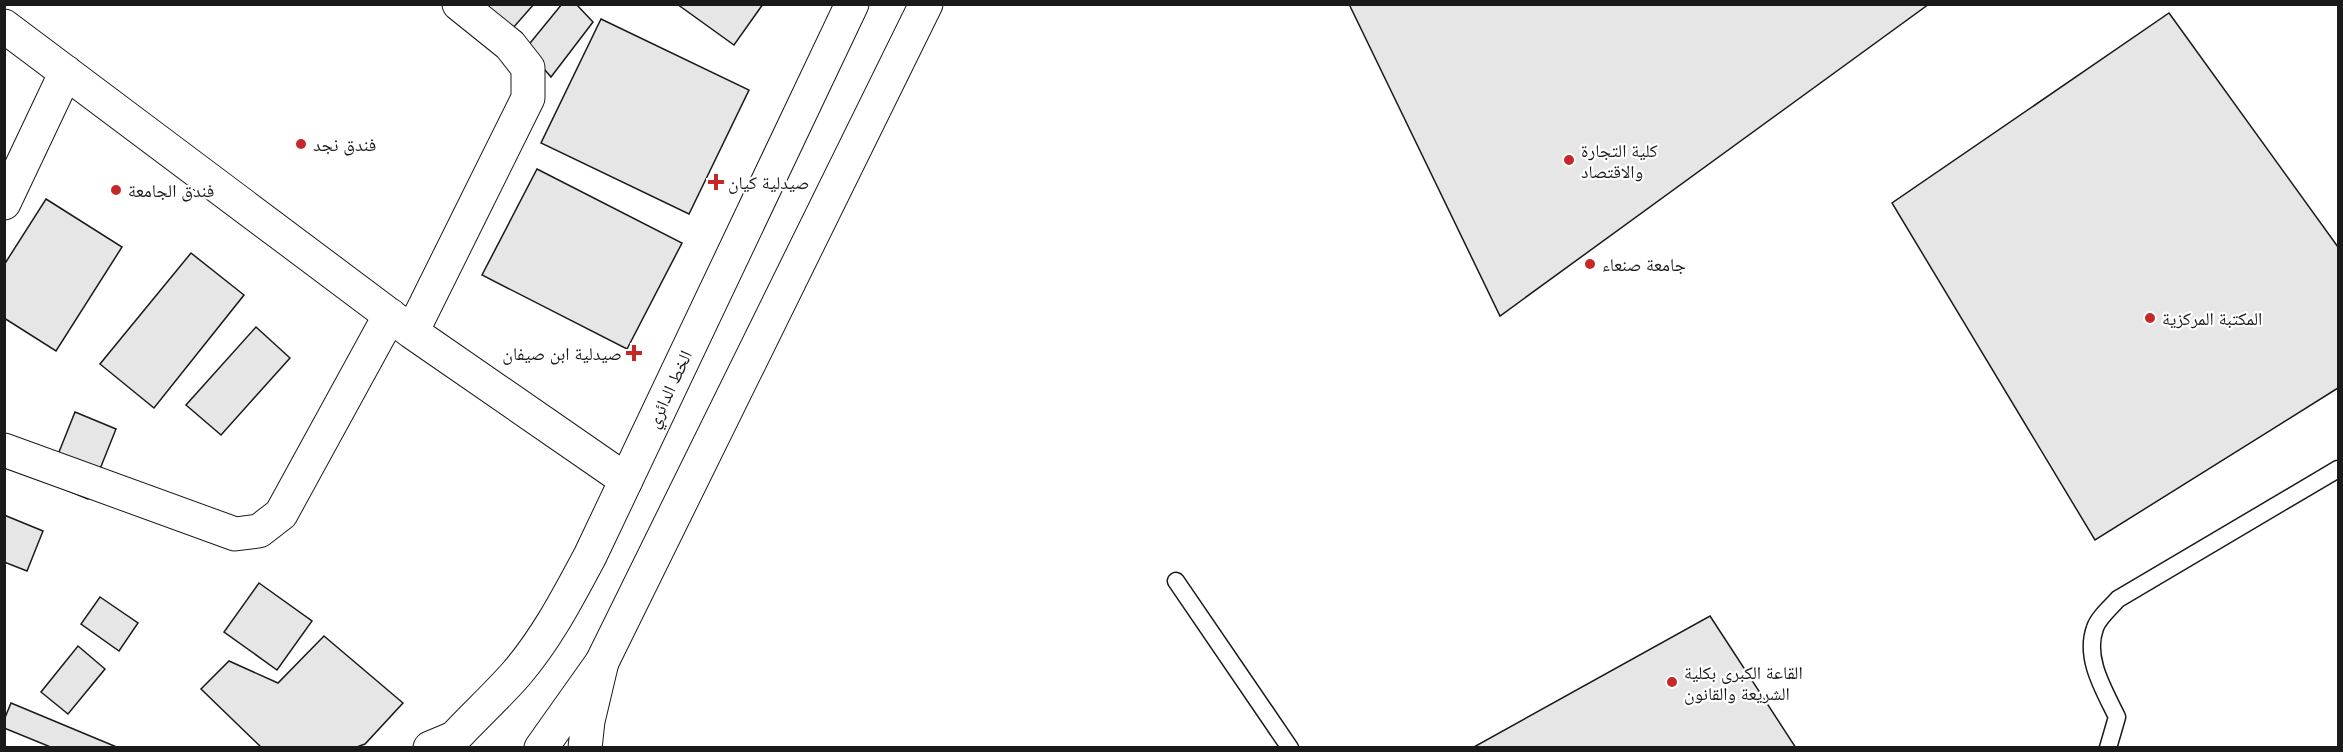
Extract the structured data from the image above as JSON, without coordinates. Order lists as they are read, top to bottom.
{
  "streets": {
    "street": ["الخط الدائري"]
  },
  "places": {
    "other": [
      "فندق نجد",
      "كلية التجارة والاقتصاد",
      "فندق الجامعة",
      "جامعة صنعاء",
      "المكتبة المركزية",
      "القاعة الكبرى بكلية الشريعة والقانون"
    ],
    "health": ["صيدلية كيان", "صيدلية ابن صيفان"]
  }
}
